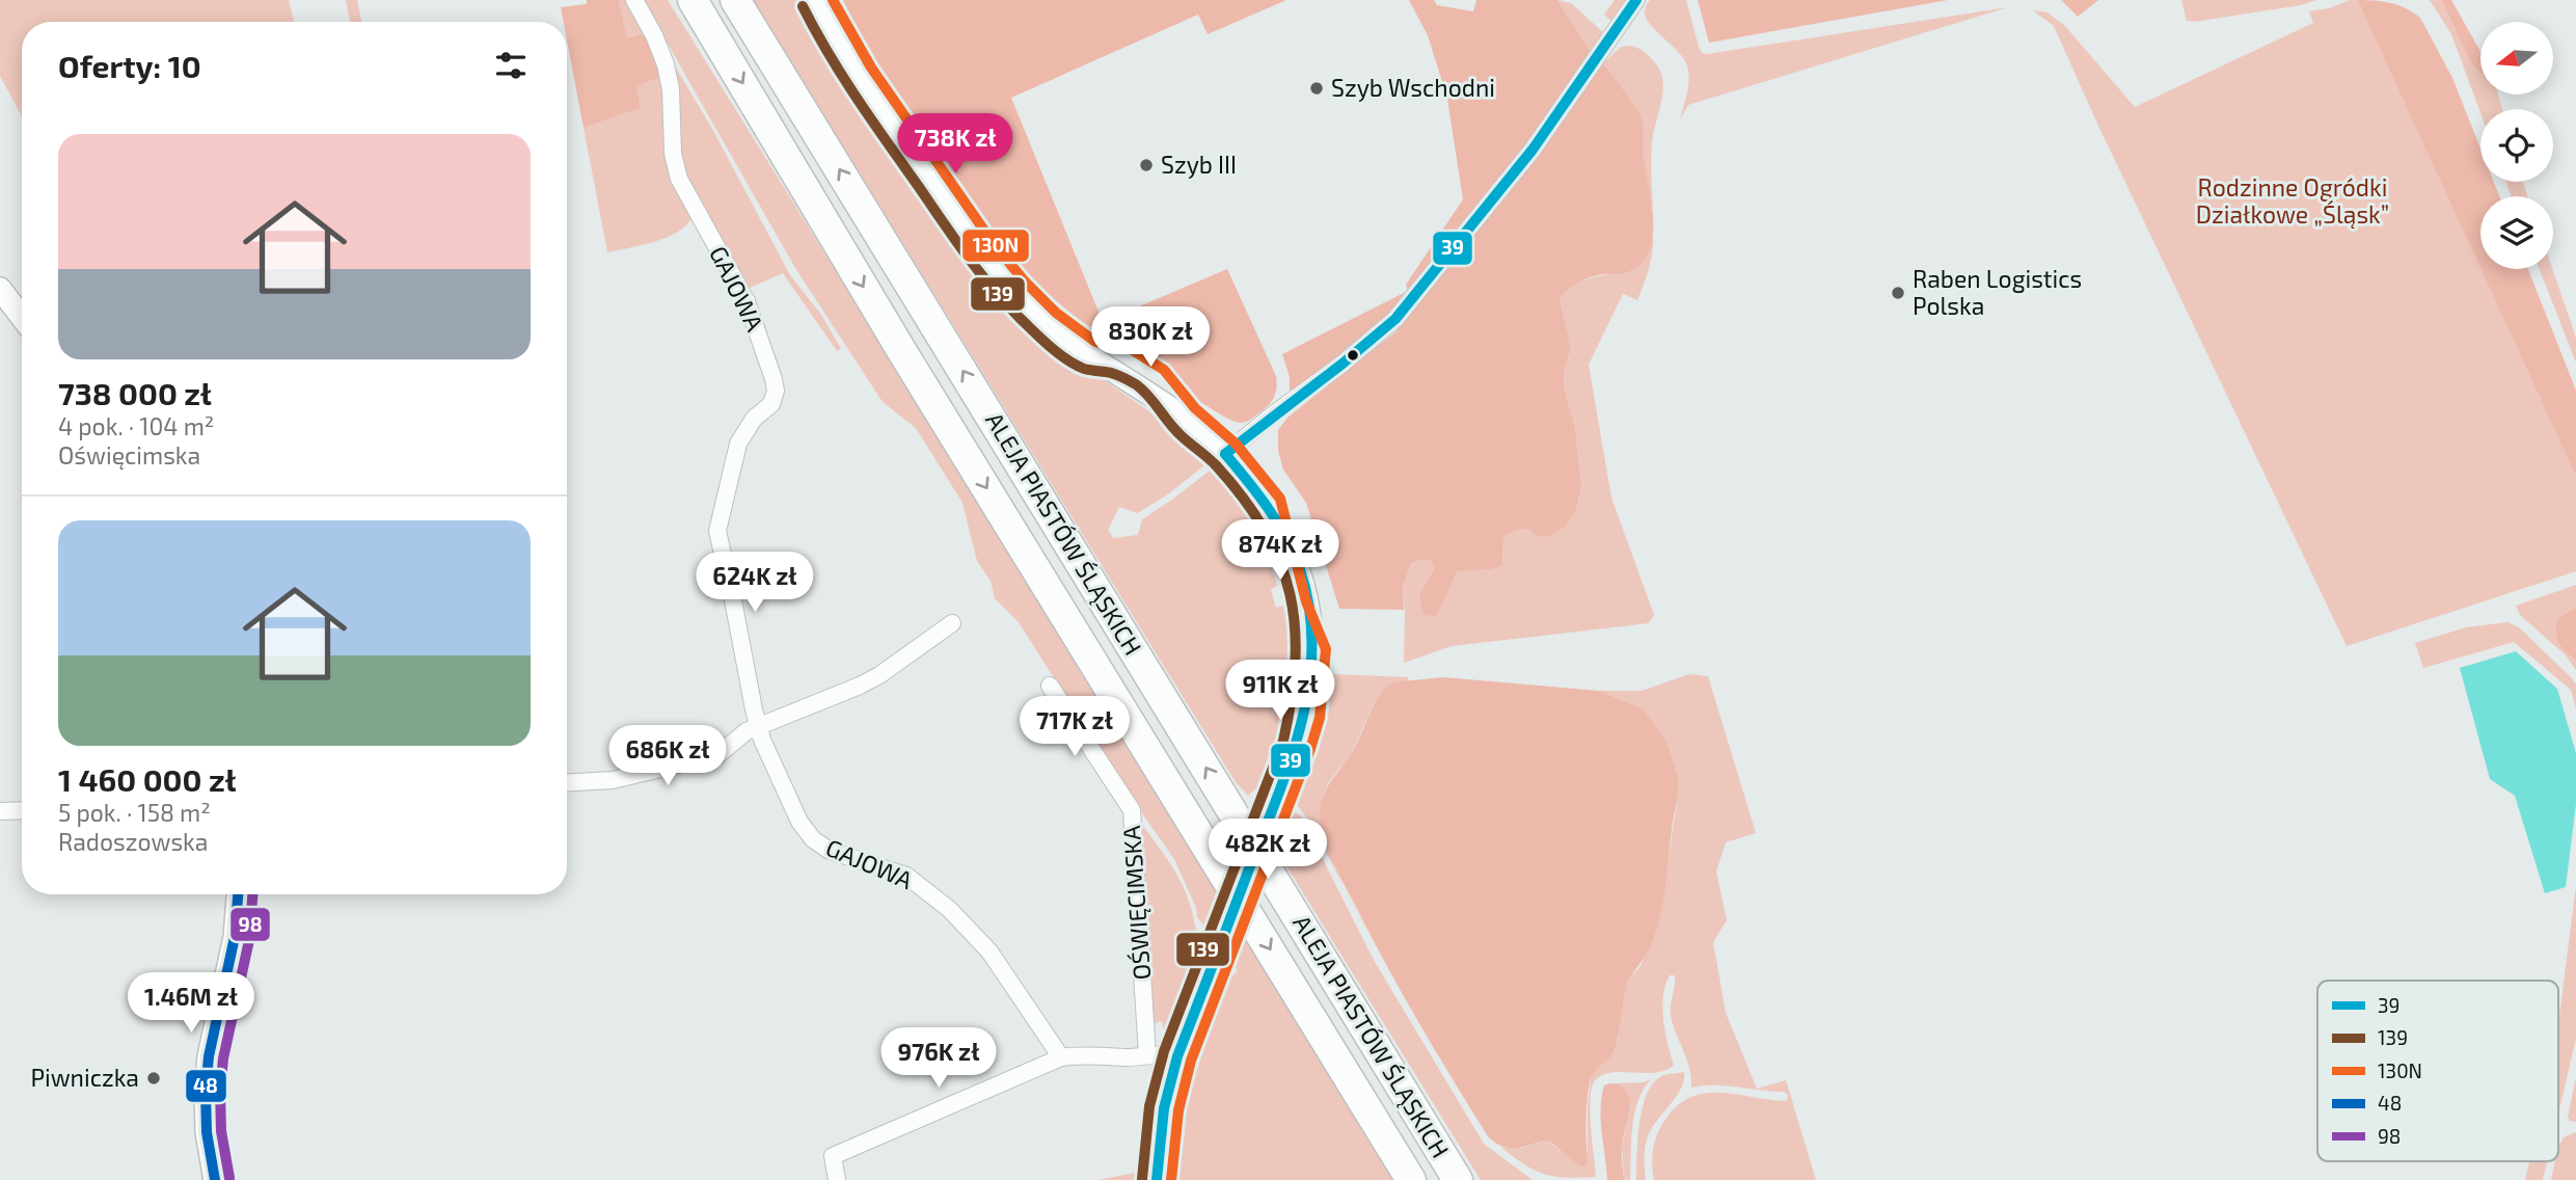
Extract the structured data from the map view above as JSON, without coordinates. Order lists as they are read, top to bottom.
{
  "streets": {
    "highway": ["ALEJA PIASTÓW ŚLĄSKICH"],
    "street": ["GAJOWA", "OŚWIĘCIMSKA"]
  },
  "parks": ["Rodzinne Ogródki Działkowe „Śląsk”"],
  "places": [
    "Szyb Wschodni",
    "Szyb III",
    "Raben Logistics Polska",
    "Piwniczka"
  ],
  "lines": [
    "transit line 39",
    "transit line 130N",
    "transit line 139",
    "transit line 48",
    "transit line 98"
  ],
  "legend": [
    "39",
    "139",
    "130N",
    "48",
    "98"
  ],
  "north": "left",
  "page": {
    "heading": "Oferty: 10",
    "list": [
      {
        "name": "738 000 zł",
        "note": "4 pok. · 104 m² · Oświęcimska"
      },
      {
        "name": "1 460 000 zł",
        "note": "5 pok. · 158 m² · Radoszowska"
      }
    ],
    "price": [
      "738K zł",
      "830K zł",
      "874K zł",
      "624K zł",
      "911K zł",
      "717K zł",
      "686K zł",
      "482K zł",
      "1.46M zł",
      "976K zł"
    ]
  }
}
